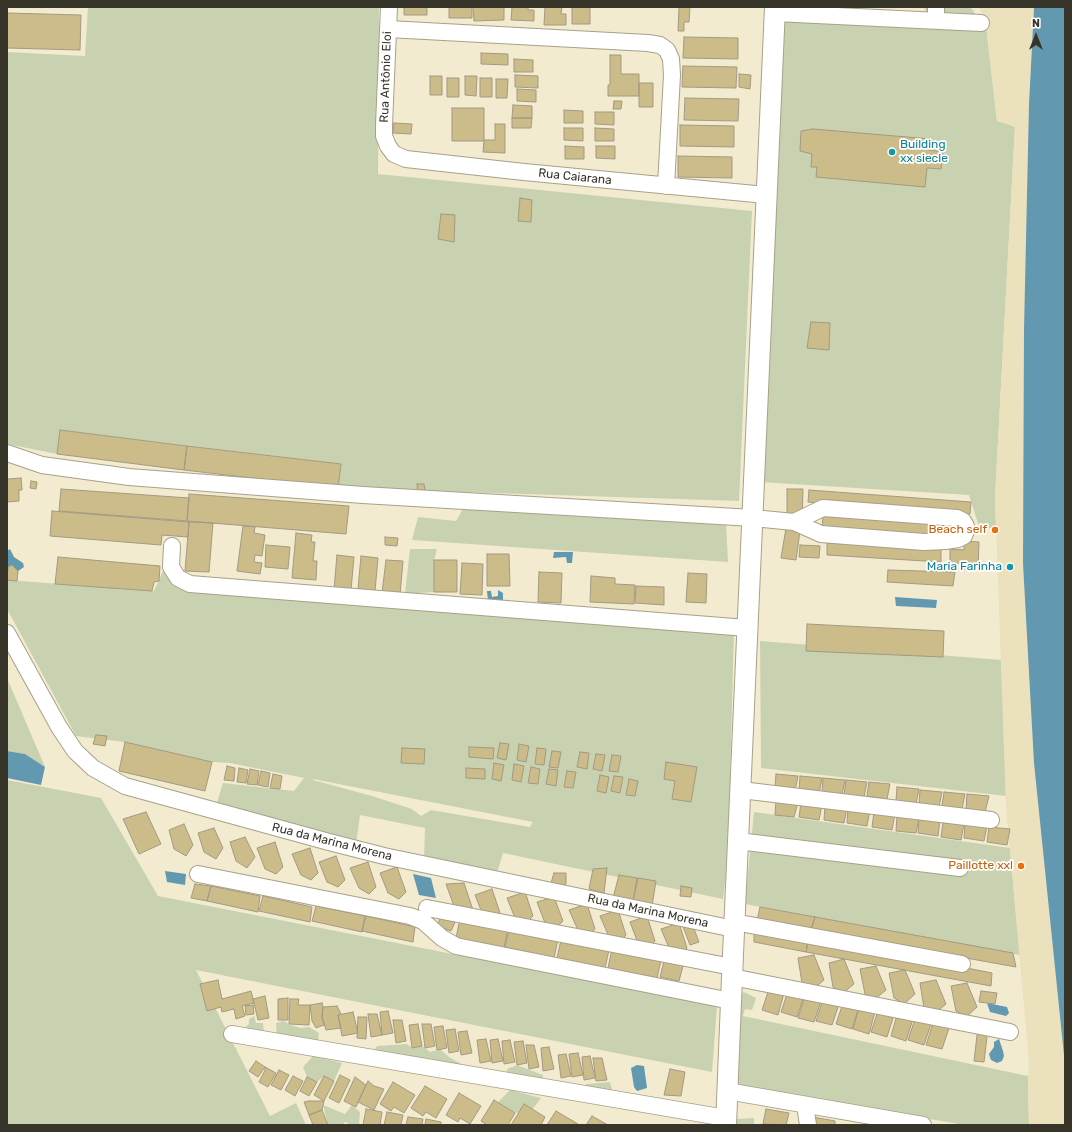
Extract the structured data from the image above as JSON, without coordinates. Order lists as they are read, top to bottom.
{
  "streets": {
    "street": ["Rua Antônio Eloi", "Rua Caiarana", "Rua da Marina Morena"]
  },
  "crossings": [
    ["Rua Antônio Eloi", "Rua Caiarana"]
  ],
  "places": [
    "Building xx siecle",
    "Beach self",
    "Maria Farinha",
    "Paillotte xxl"
  ],
  "north": "top"
}
